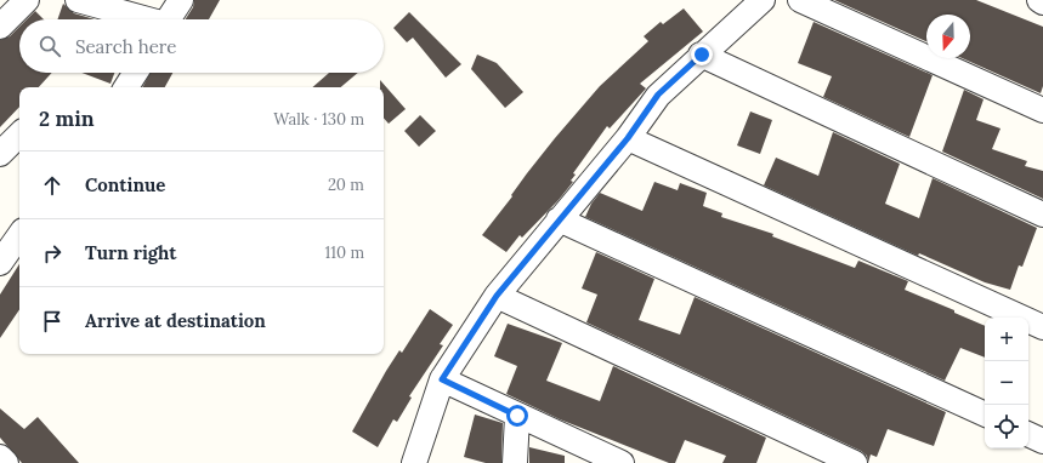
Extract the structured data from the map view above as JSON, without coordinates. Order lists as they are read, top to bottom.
{
  "north": "bottom",
  "page": {
    "search": "Search here",
    "heading": ["2 min", "Walk · 130 m"],
    "list": [
      ["Continue", "20 m"],
      ["Turn right", "110 m"],
      "Arrive at destination"
    ],
    "map_buttons": ["+", "−"]
  }
}
